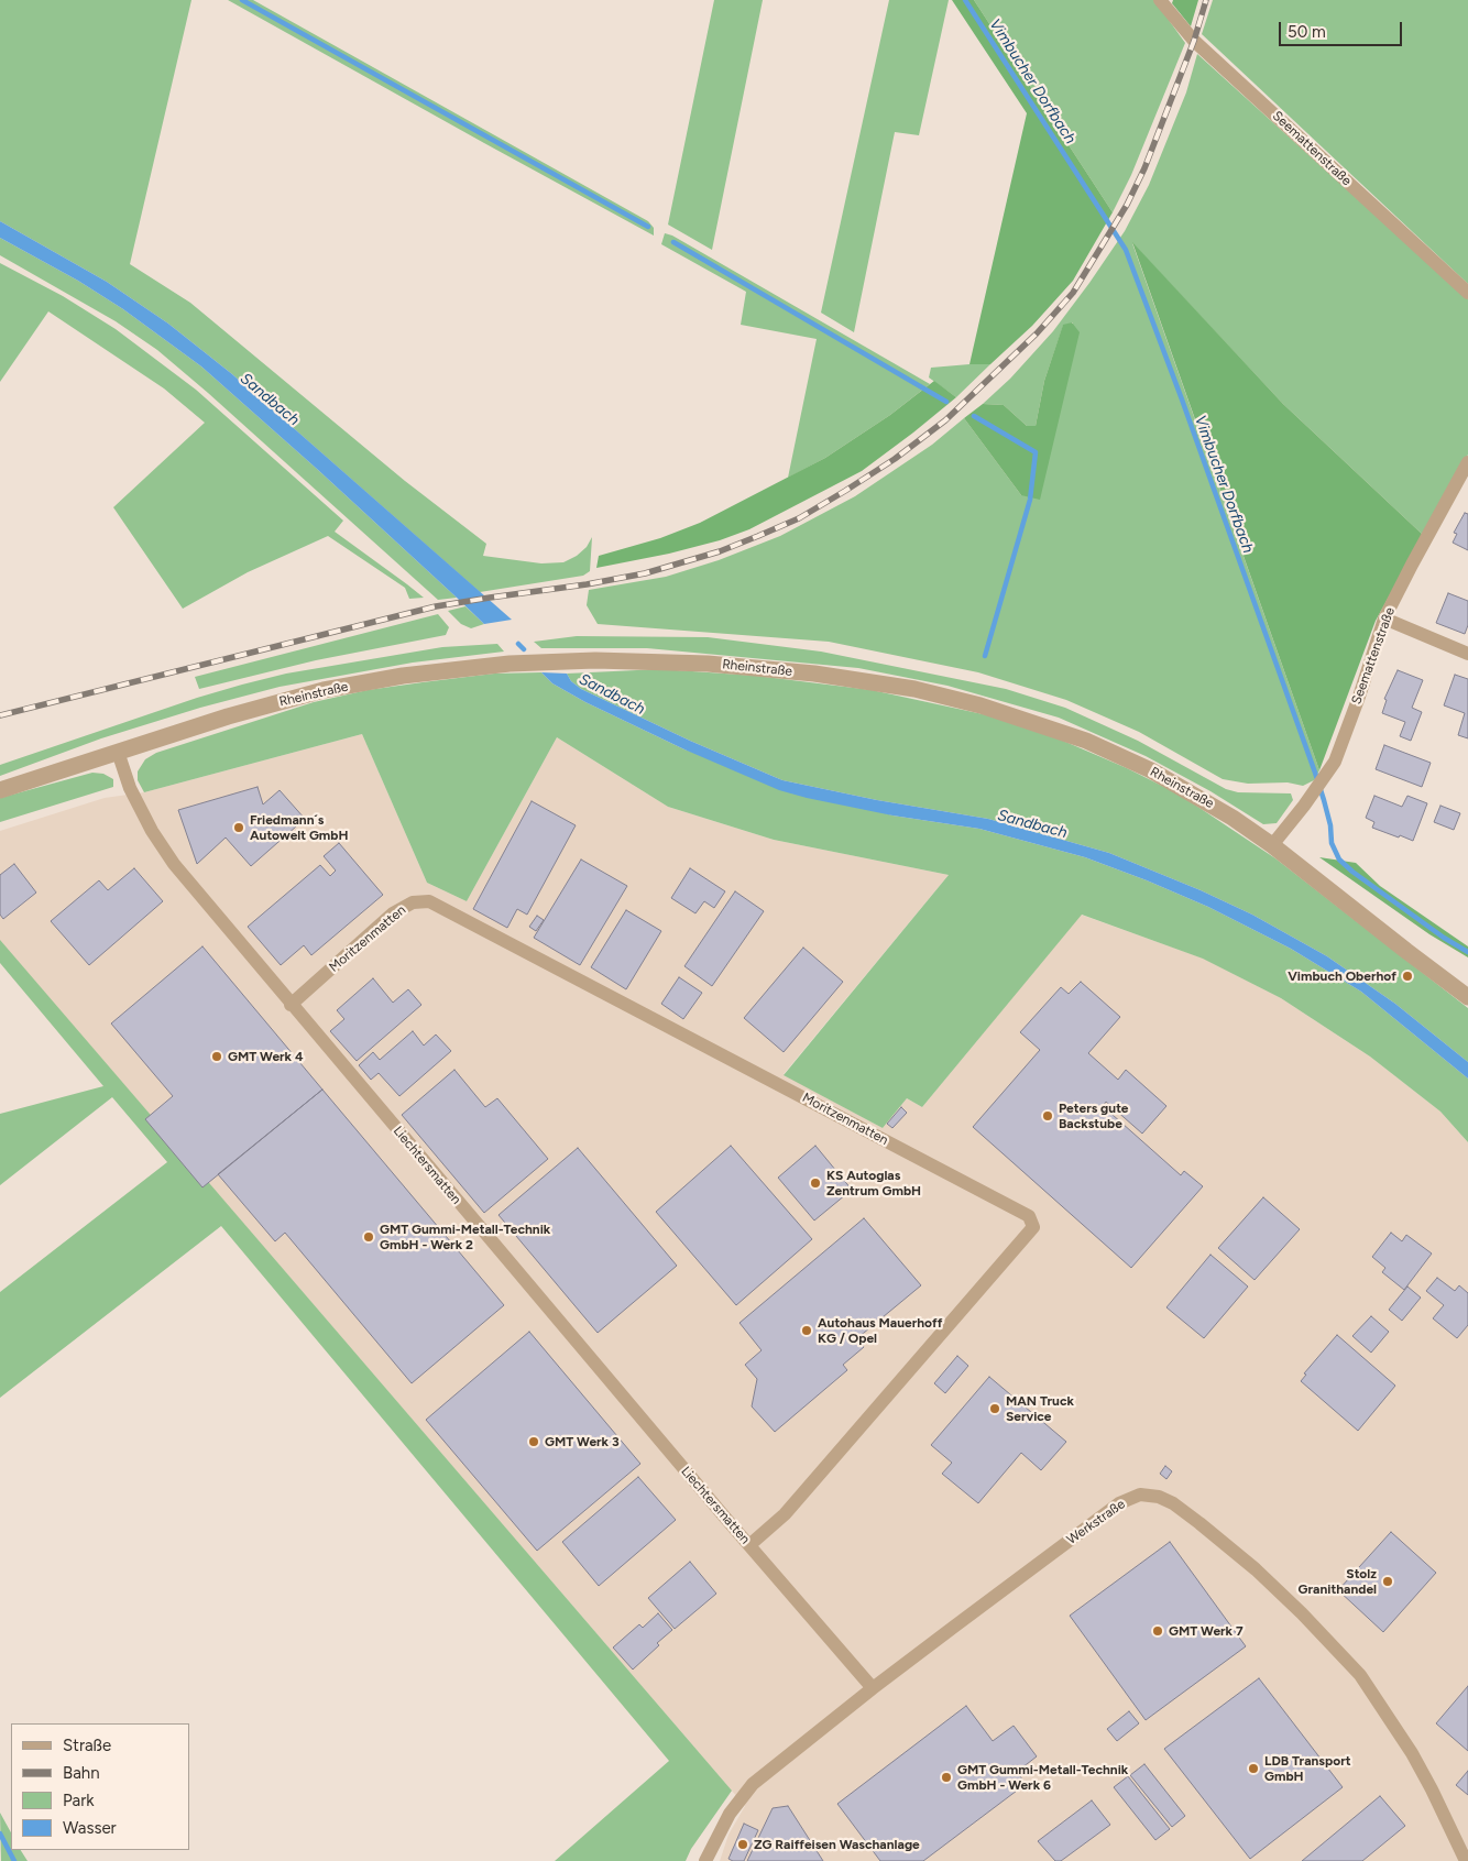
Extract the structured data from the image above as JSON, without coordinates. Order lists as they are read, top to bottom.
{
  "streets": {
    "street": [
      "Seemattenstraße",
      "Rheinstraße",
      "Moritzenmatten",
      "Liechtersmatten",
      "Werkstraße"
    ]
  },
  "crossings": [
    ["Seemattenstraße", "Rheinstraße"],
    ["Rheinstraße", "Liechtersmatten"],
    ["Moritzenmatten", "Liechtersmatten"],
    ["Liechtersmatten", "Werkstraße"]
  ],
  "water": ["Vimbucher Dorfbach", "Sandbach"],
  "places": [
    "Friedmann´s Autowelt GmbH",
    "Vimbuch Oberhof",
    "GMT Werk 4",
    "Peters gute Backstube",
    "KS Autoglas Zentrum GmbH",
    "GMT Gummi-Metall-Technik GmbH - Werk 2",
    "Autohaus Mauerhoff KG / Opel",
    "MAN Truck Service",
    "GMT Werk 3",
    "Stolz Granithandel",
    "GMT Werk 7",
    "LDB Transport GmbH",
    "GMT Gummi-Metall-Technik GmbH - Werk 6",
    "ZG Raiffeisen Waschanlage"
  ],
  "legend": [
    "Straße",
    "Bahn",
    "Park",
    "Wasser"
  ],
  "scale_bar": "50 m"
}
